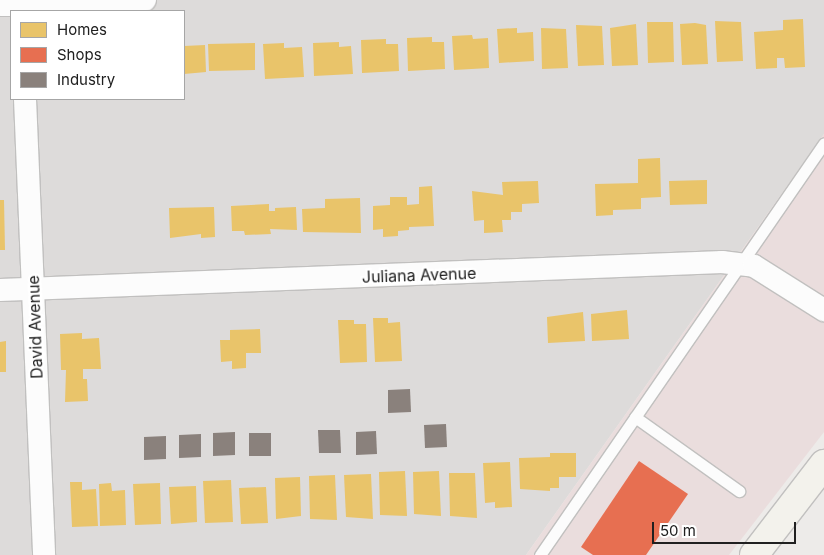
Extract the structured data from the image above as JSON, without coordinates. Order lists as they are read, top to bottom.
{
  "streets": {
    "street": ["Juliana Avenue", "David Avenue"]
  },
  "crossings": [
    ["Juliana Avenue", "David Avenue"]
  ],
  "legend": ["Homes", "Shops", "Industry"],
  "scale_bar": "50 m"
}
